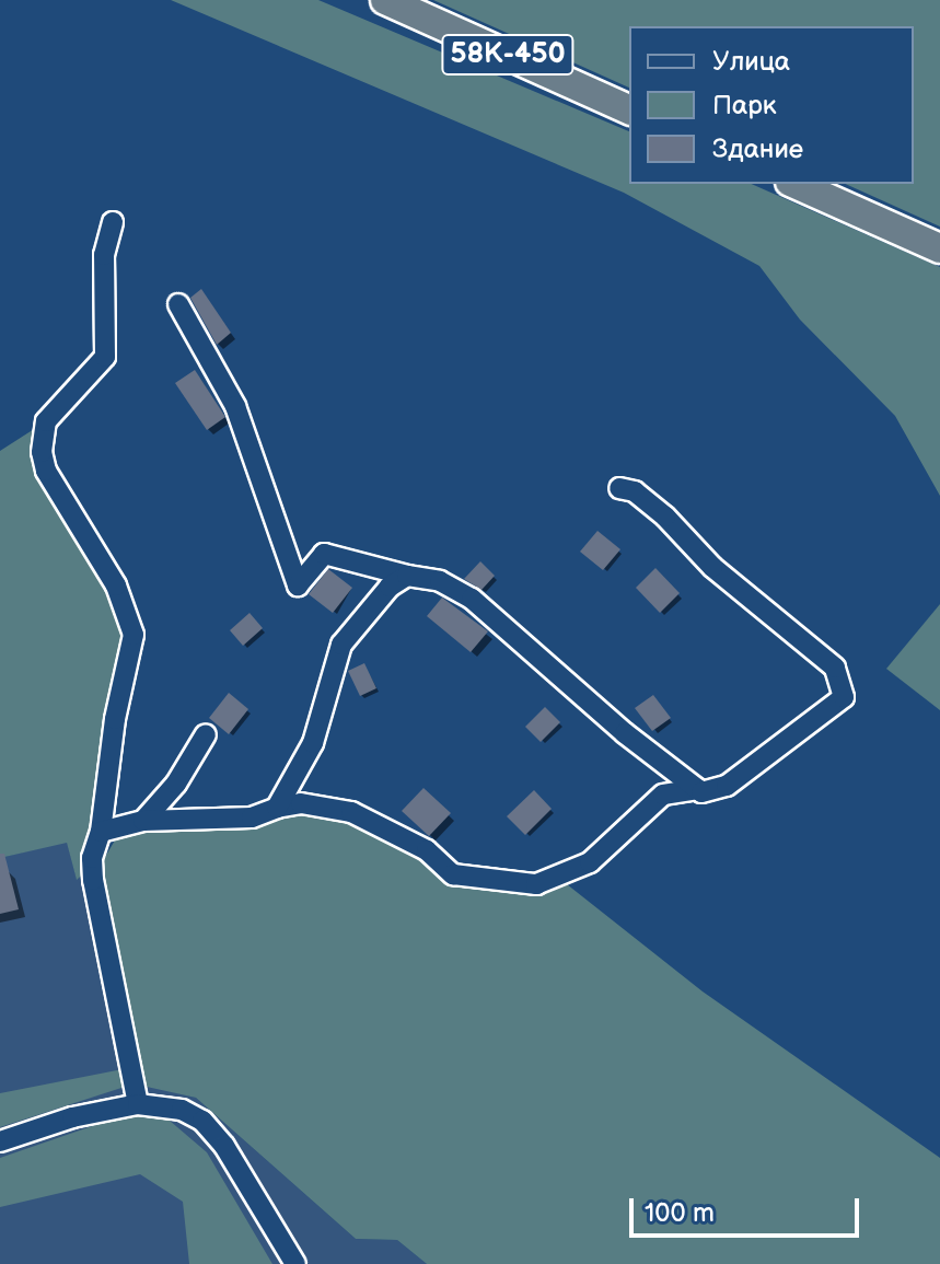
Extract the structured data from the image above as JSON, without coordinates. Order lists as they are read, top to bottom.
{
  "streets": {
    "highway": ["58К-450"]
  },
  "legend": ["Улица", "Парк", "Здание"],
  "scale_bar": "100 m"
}
